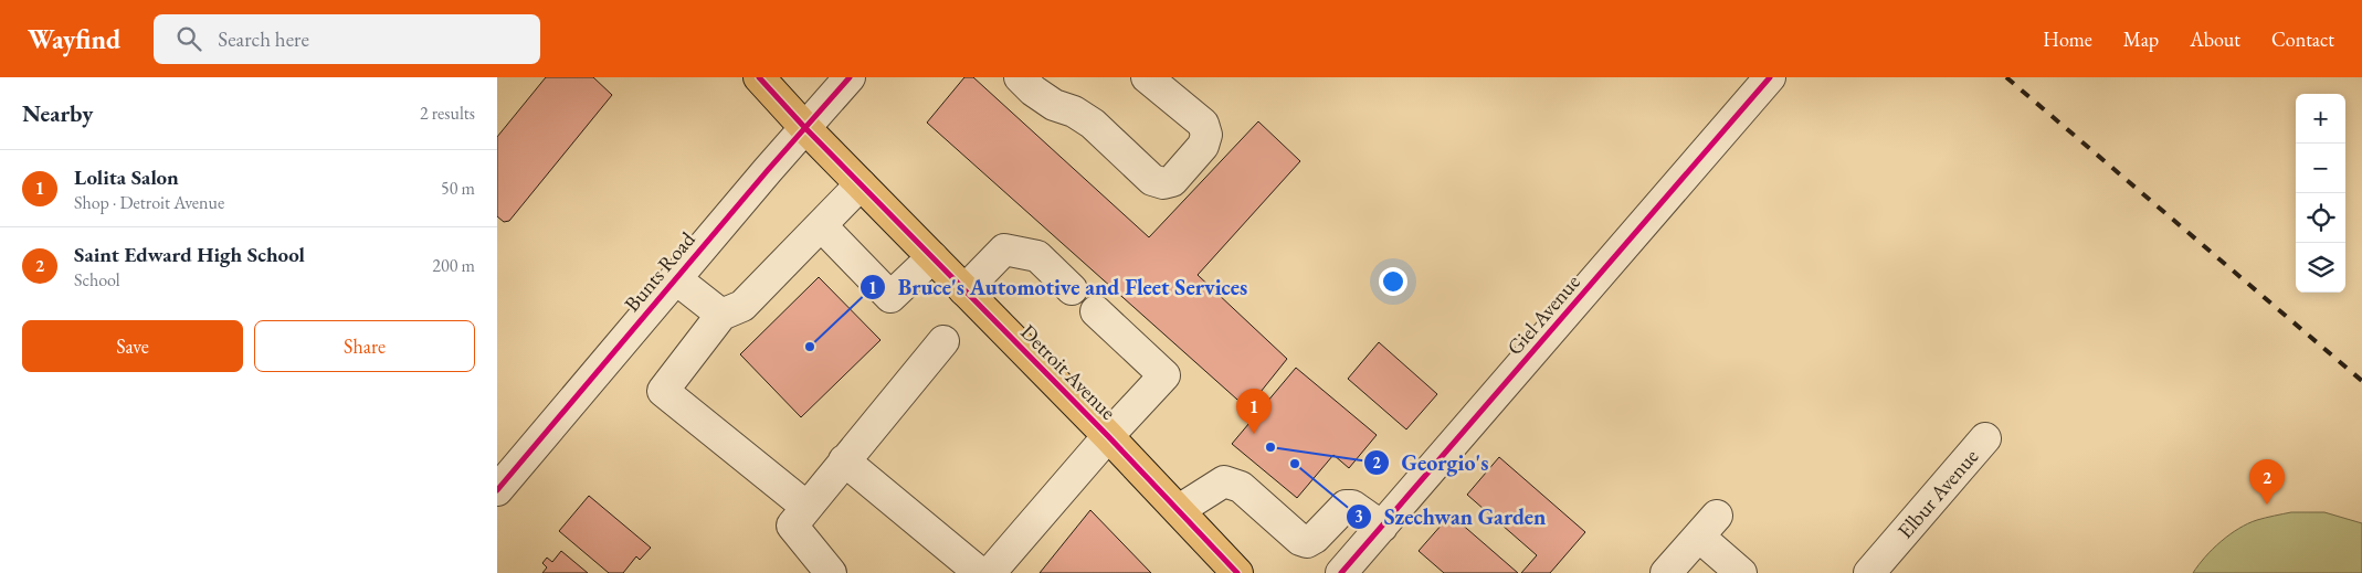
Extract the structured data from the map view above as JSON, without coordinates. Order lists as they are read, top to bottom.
{
  "streets": {
    "main road": ["Detroit Avenue"],
    "street": ["Bunts Road", "Giel Avenue", "Elbur Avenue"]
  },
  "crossings": [
    ["Bunts Road", "Detroit Avenue"]
  ],
  "places": ["Bruce's Automotive and Fleet Services", "Georgio's", "Szechwan Garden"],
  "page": {
    "header": "Wayfind",
    "search": "Search here",
    "nav": [
      "Home",
      "Map",
      "About",
      "Contact"
    ],
    "heading": ["Nearby", "2 results"],
    "map_buttons": ["+", "−"],
    "list": [
      {
        "mark": "1",
        "name": "Lolita Salon",
        "note": "Shop · Detroit Avenue",
        "value": "50 m"
      },
      {
        "mark": "2",
        "name": "Saint Edward High School",
        "note": "School",
        "value": "200 m"
      }
    ],
    "buttons": ["Save", "Share"],
    "pins": ["1", "2"]
  }
}
